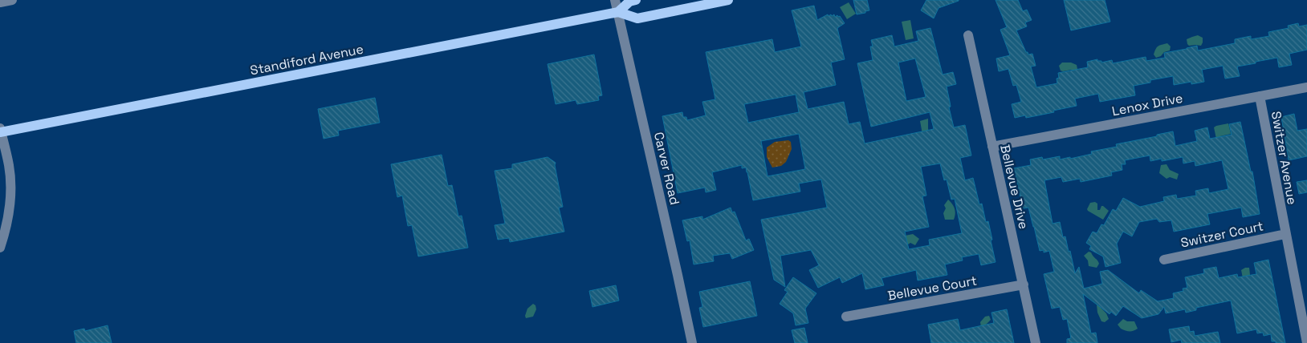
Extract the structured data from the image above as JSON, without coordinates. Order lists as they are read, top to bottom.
{
  "streets": {
    "main road": ["Standiford Avenue"],
    "street": [
      "Lenox Drive",
      "Switzer Avenue",
      "Carver Road",
      "Bellevue Drive",
      "Switzer Court",
      "Bellevue Court"
    ]
  },
  "crossings": [
    ["Standiford Avenue", "Carver Road"],
    ["Lenox Drive", "Switzer Avenue"],
    ["Lenox Drive", "Bellevue Drive"],
    ["Switzer Avenue", "Switzer Court"],
    ["Bellevue Drive", "Bellevue Court"]
  ]
}
